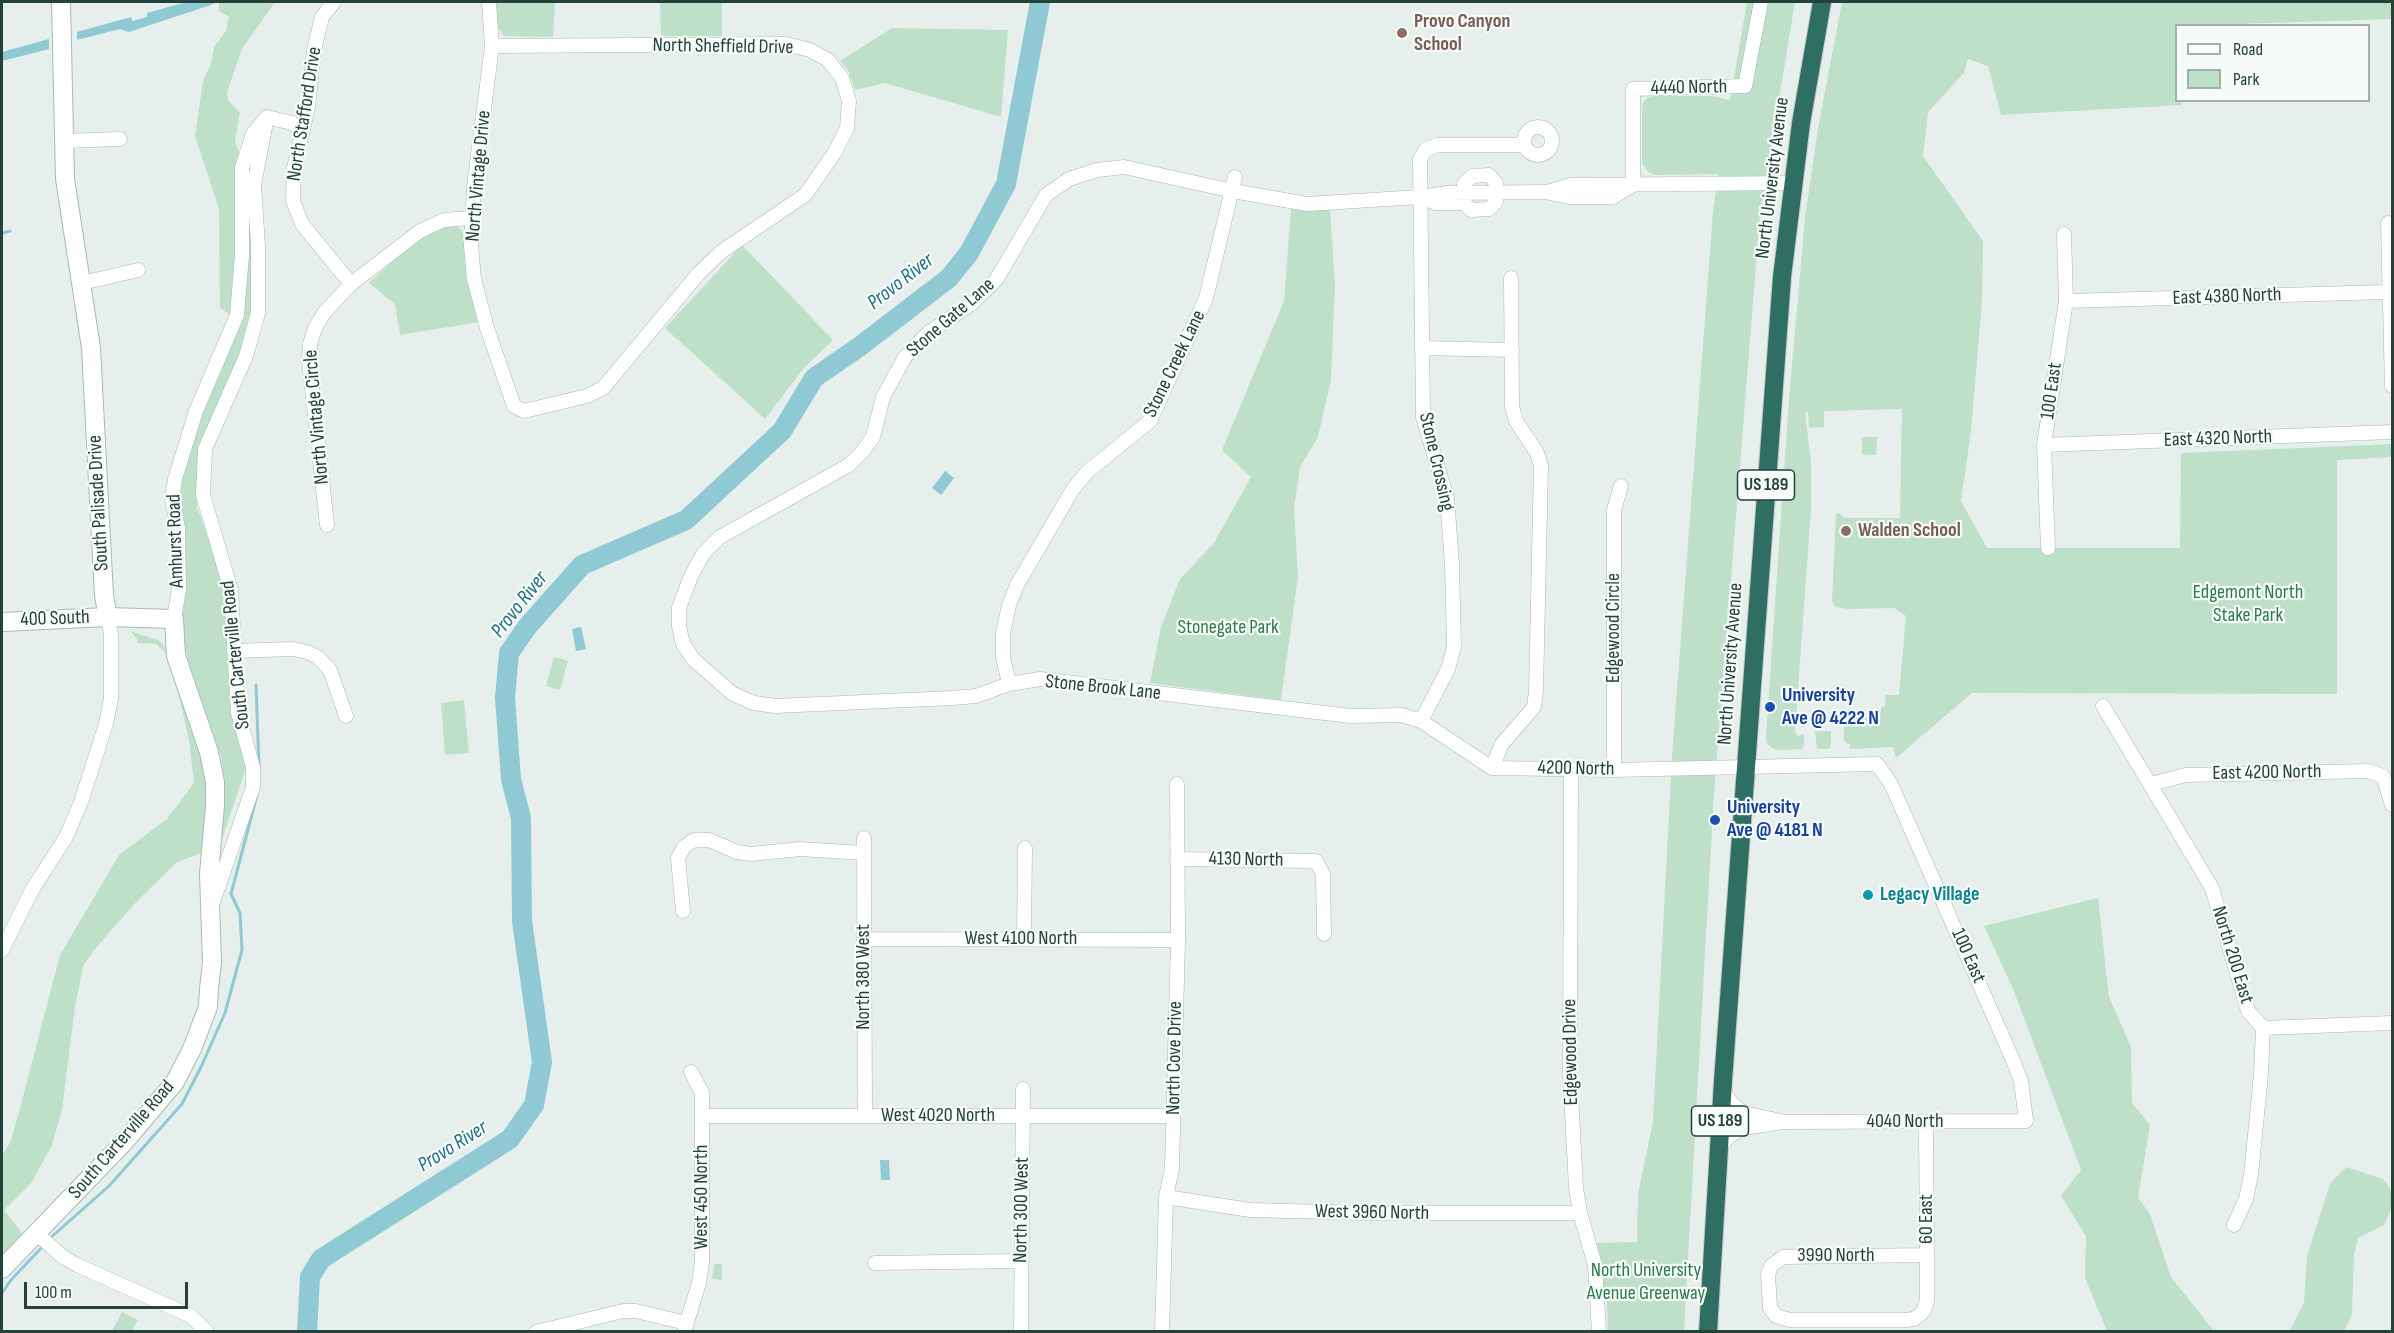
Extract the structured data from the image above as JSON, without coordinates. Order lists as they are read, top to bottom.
{
  "streets": {
    "highway": ["North University Avenue", "US 189"],
    "street": [
      "North Sheffield Drive",
      "4440 North",
      "North Stafford Drive",
      "North Vintage Drive",
      "East 4380 North",
      "Stone Gate Lane",
      "Stone Creek Lane",
      "100 East",
      "North Vintage Circle",
      "East 4320 North",
      "Stone Crossing",
      "South Palisade Drive",
      "Amhurst Road",
      "400 South",
      "Edgewood Circle",
      "South Carterville Road",
      "Stone Brook Lane",
      "4200 North",
      "East 4200 North",
      "4130 North",
      "West 4100 North",
      "North 200 East",
      "North 380 West",
      "Edgewood Drive",
      "North Cove Drive",
      "West 4020 North",
      "4040 North",
      "West 450 North",
      "North 300 West",
      "West 3960 North",
      "60 East",
      "3990 North"
    ]
  },
  "crossings": [
    ["North Sheffield Drive", "North Vintage Drive"],
    ["North Stafford Drive", "North Vintage Circle"],
    ["North Vintage Drive", "North Vintage Circle"],
    ["North University Avenue", "4200 North"],
    ["North University Avenue", "4040 North"],
    ["East 4380 North", "100 East"],
    ["Stone Gate Lane", "Stone Creek Lane"],
    ["Stone Gate Lane", "Stone Crossing"],
    ["Stone Gate Lane", "Stone Brook Lane"],
    ["Stone Creek Lane", "Stone Brook Lane"],
    ["100 East", "East 4320 North"],
    ["100 East", "4200 North"],
    ["100 East", "4040 North"],
    ["Stone Crossing", "Stone Brook Lane"],
    ["South Palisade Drive", "400 South"],
    ["Amhurst Road", "400 South"],
    ["Amhurst Road", "South Carterville Road"],
    ["Edgewood Circle", "4200 North"],
    ["4200 North", "Edgewood Drive"],
    ["East 4200 North", "North 200 East"],
    ["4130 North", "North Cove Drive"],
    ["West 4100 North", "North 380 West"],
    ["West 4100 North", "North Cove Drive"],
    ["North 380 West", "West 4020 North"],
    ["Edgewood Drive", "West 3960 North"],
    ["North Cove Drive", "West 4020 North"],
    ["North Cove Drive", "West 3960 North"],
    ["West 4020 North", "West 450 North"],
    ["West 4020 North", "North 300 West"],
    ["4040 North", "60 East"],
    ["60 East", "3990 North"]
  ],
  "water": ["Provo River"],
  "parks": ["Edgemont North Stake Park", "Stonegate Park", "North University Avenue Greenway"],
  "places": [
    "Provo Canyon School",
    "Walden School",
    "University Ave @ 4222 N",
    "University Ave @ 4181 N",
    "Legacy Village"
  ],
  "legend": ["Road", "Park"],
  "scale_bar": "100 m"
}
